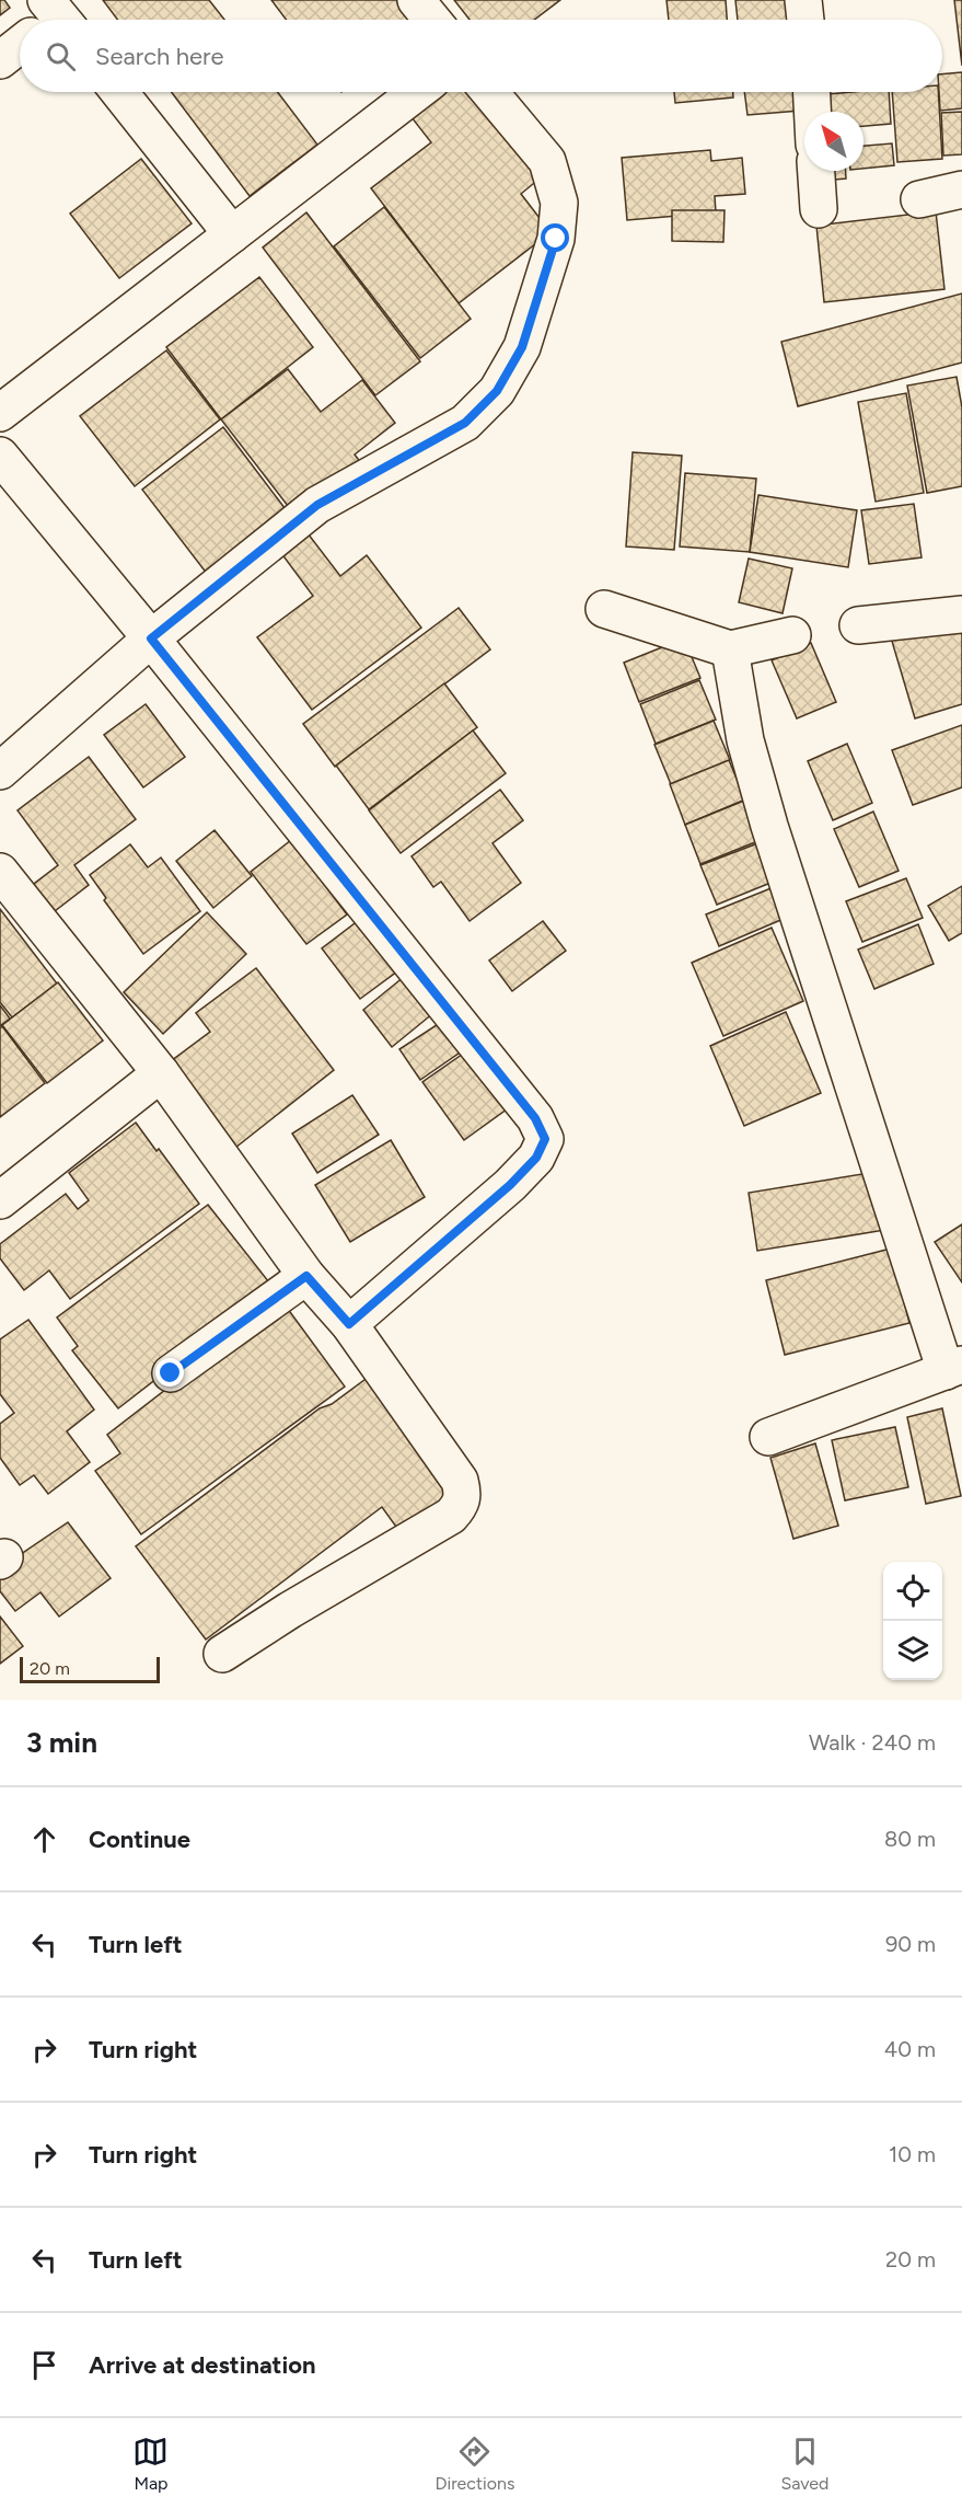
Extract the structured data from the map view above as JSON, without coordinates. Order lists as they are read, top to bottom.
{
  "scale_bar": "20 m",
  "north": "top left",
  "page": {
    "search": "Search here",
    "scale": "20 m",
    "heading": ["3 min", "Walk · 240 m"],
    "list": [
      ["Continue", "80 m"],
      ["Turn left", "90 m"],
      ["Turn right", "40 m"],
      ["Turn right", "10 m"],
      ["Turn left", "20 m"],
      "Arrive at destination"
    ],
    "nav": ["Map", "Directions", "Saved"]
  }
}
